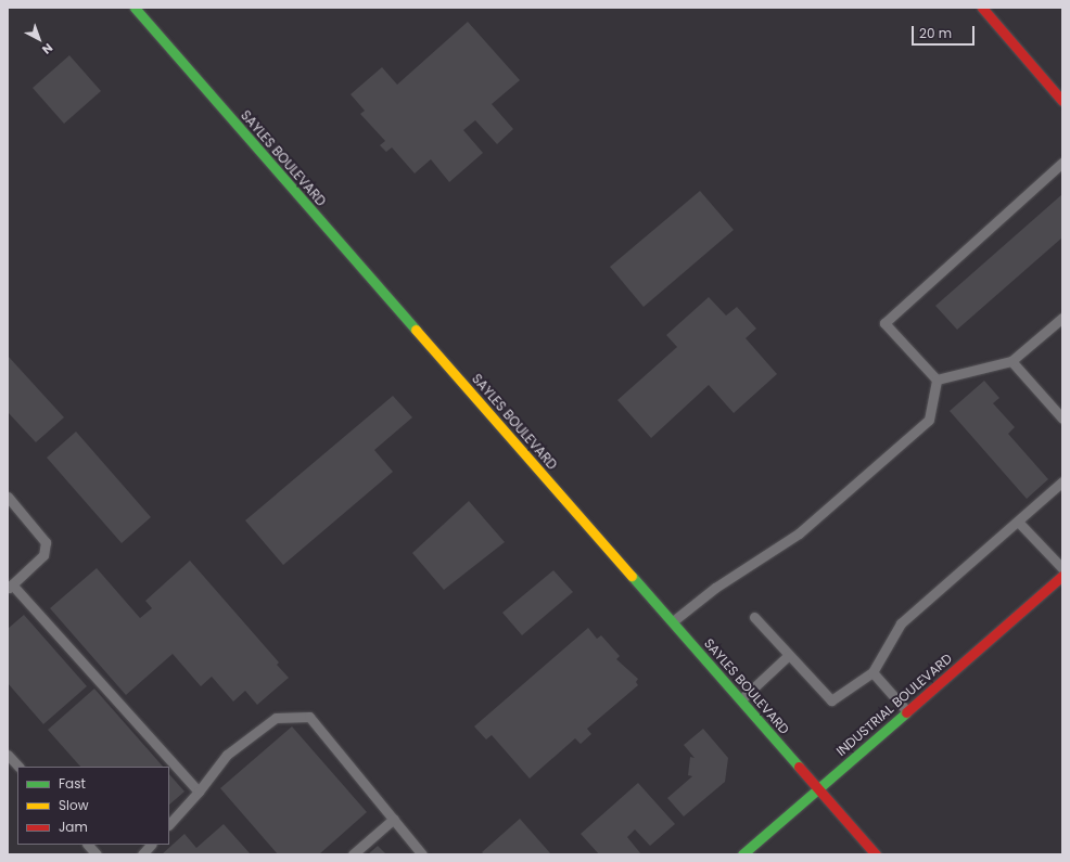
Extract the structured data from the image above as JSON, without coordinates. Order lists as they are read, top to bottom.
{
  "streets": {
    "street": ["SAYLES BOULEVARD", "INDUSTRIAL BOULEVARD"]
  },
  "crossings": [
    ["SAYLES BOULEVARD", "INDUSTRIAL BOULEVARD"]
  ],
  "legend": ["Fast", "Slow", "Jam"],
  "scale_bar": "20 m",
  "north": "bottom right"
}
